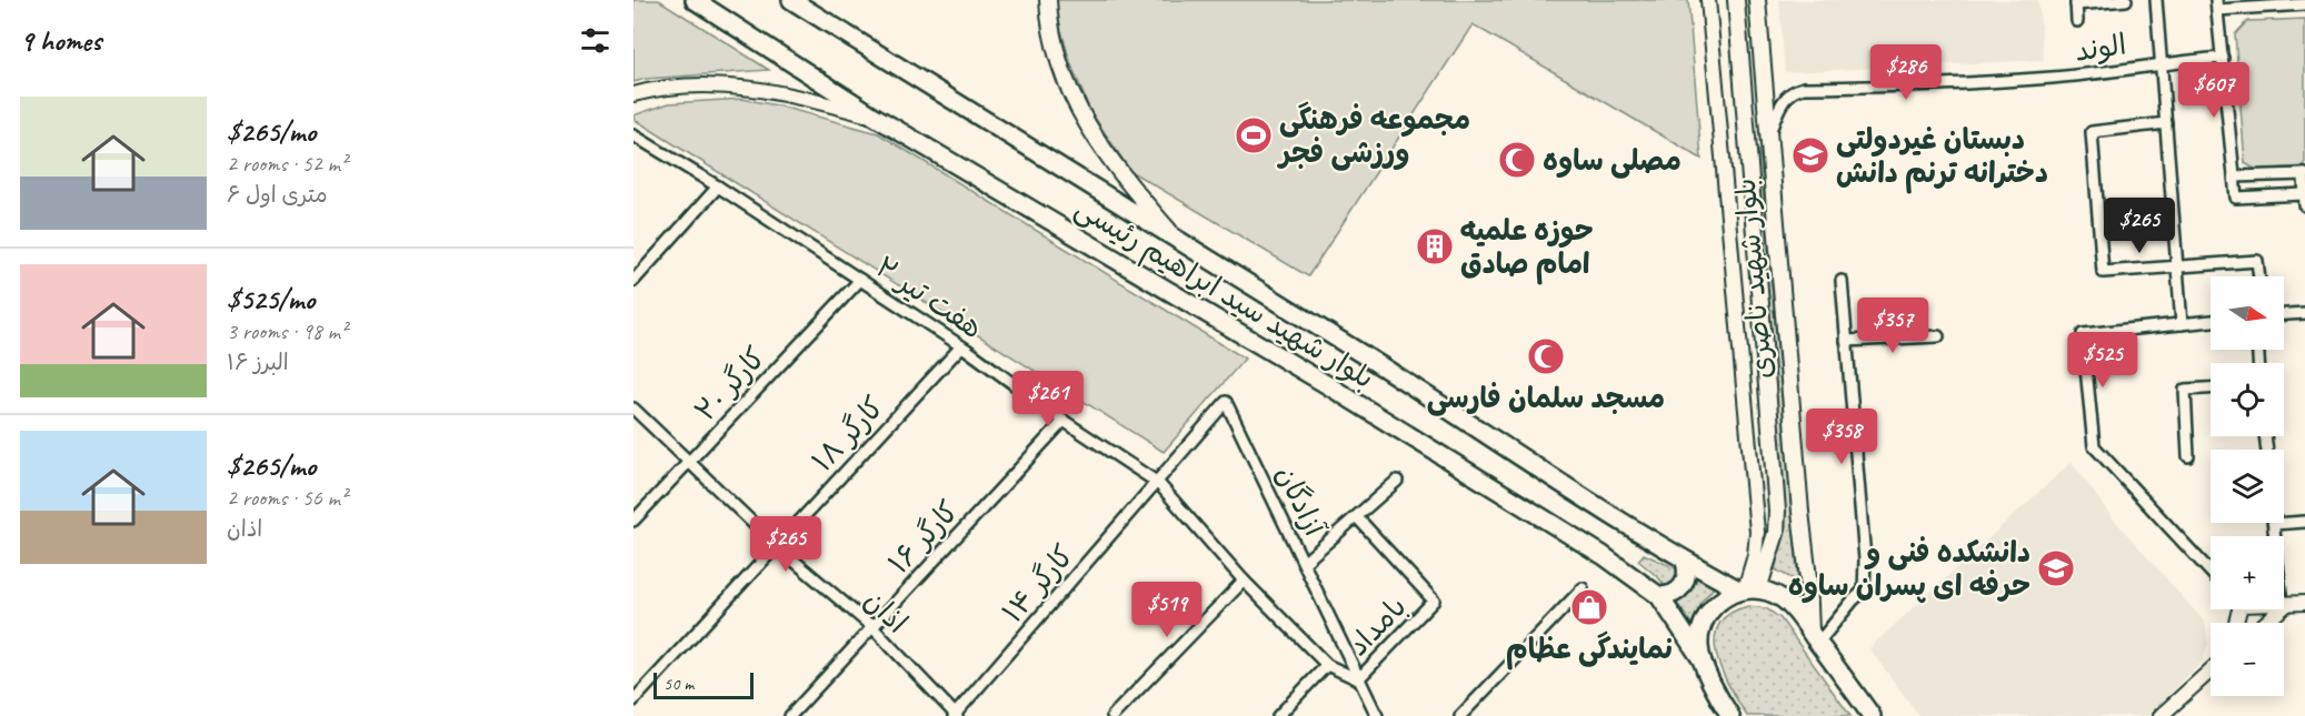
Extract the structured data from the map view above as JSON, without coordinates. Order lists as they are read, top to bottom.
{
  "streets": {
    "main road": ["بلوار شهید ناصری", "بلوار شهید سید ابراهیم رئیسی"],
    "street": [
      "الوند",
      "هفت تیر ۲",
      "کارگر ۲۰",
      "کارگر ۱۸",
      "آزادگان",
      "کارگر ۱۶",
      "کارگر ۱۴",
      "اذان",
      "بامداد"
    ]
  },
  "crossings": [
    ["الوند", "بلوار شهید ناصری"],
    ["بلوار شهید ناصری", "بلوار شهید سید ابراهیم رئیسی"],
    ["هفت تیر ۲", "کارگر ۲۰"],
    ["هفت تیر ۲", "کارگر ۱۸"],
    ["هفت تیر ۲", "آزادگان"],
    ["هفت تیر ۲", "کارگر ۱۶"],
    ["هفت تیر ۲", "کارگر ۱۴"],
    ["هفت تیر ۲", "بامداد"],
    ["کارگر ۲۰", "اذان"],
    ["کارگر ۱۸", "اذان"],
    ["آزادگان", "کارگر ۱۴"],
    ["آزادگان", "بامداد"],
    ["کارگر ۱۶", "اذان"],
    ["کارگر ۱۴", "اذان"]
  ],
  "places": {
    "sports": ["مجموعه فرهنگی ورزشی فجر"],
    "school or university": ["دبستان غیردولتی دخترانه ترنم دانش", "دانشکده فنی و حرفه ای پسران ساوه"],
    "mosque": ["مصلی ساوه", "مسجد سلمان فارسی"],
    "building": ["حوزه علمیه امام صادق"],
    "shop": ["نمایندگی عظام"]
  },
  "scale_bar": "50 m",
  "north": "right",
  "page": {
    "heading": "9 homes",
    "price": [
      "$286",
      "$607",
      "$265",
      "$357",
      "$525",
      "$261",
      "$358",
      "$265",
      "$519"
    ],
    "list": [
      {
        "name": "$265/mo",
        "note": "2 rooms · 52 m² · ۶ متری اول"
      },
      {
        "name": "$525/mo",
        "note": "3 rooms · 98 m² · البرز ۱۶"
      },
      {
        "name": "$265/mo",
        "note": "2 rooms · 56 m² · اذان"
      }
    ],
    "map_buttons": ["+", "−"],
    "scale": "50 m"
  }
}
